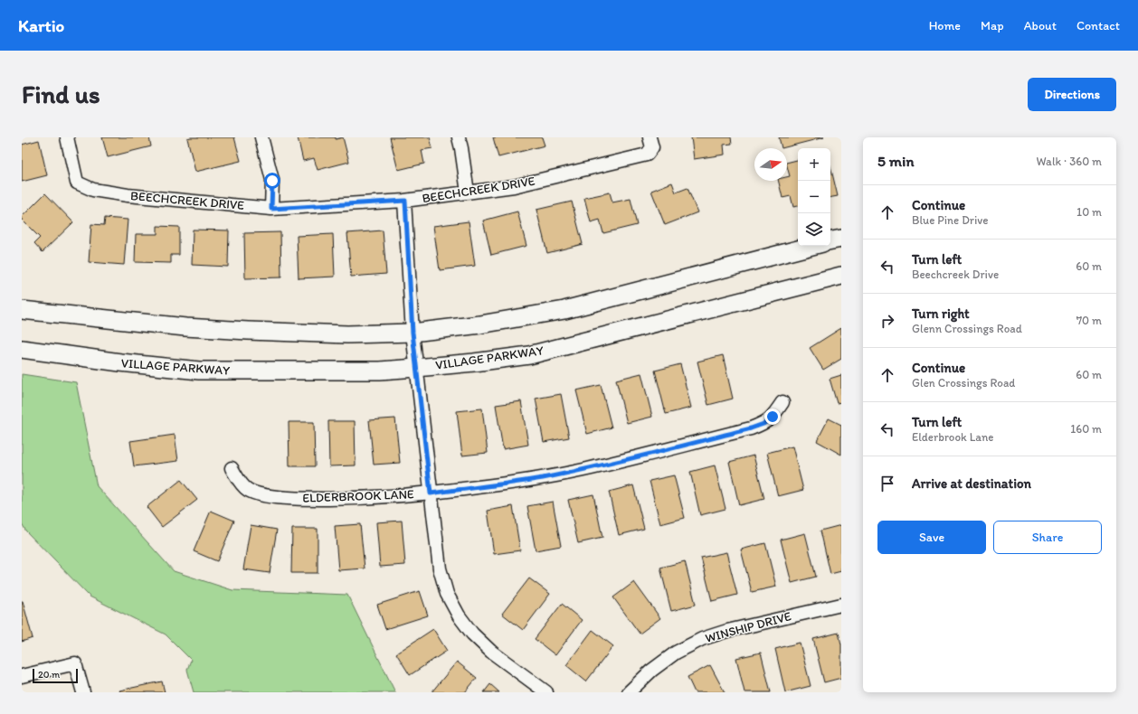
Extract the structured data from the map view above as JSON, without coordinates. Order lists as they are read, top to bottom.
{
  "streets": {
    "main road": ["VILLAGE PARKWAY"],
    "street": ["BEECHCREEK DRIVE", "ELDERBROOK LANE", "WINSHIP DRIVE"]
  },
  "scale_bar": "20 m",
  "north": "right",
  "page": {
    "header": "Kartio",
    "nav": [
      "Home",
      "Map",
      "About",
      "Contact"
    ],
    "buttons": [
      "Directions",
      ["Save", "Share"]
    ],
    "title": "Find us",
    "heading": ["5 min", "Walk · 360 m"],
    "map_buttons": ["+", "−"],
    "list": [
      ["Continue", "Blue Pine Drive", "10 m"],
      ["Turn left", "Beechcreek Drive", "60 m"],
      ["Turn right", "Glenn Crossings Road", "70 m"],
      ["Continue", "Glen Crossings Road", "60 m"],
      ["Turn left", "Elderbrook Lane", "160 m"],
      "Arrive at destination"
    ],
    "scale": "20 m"
  }
}
